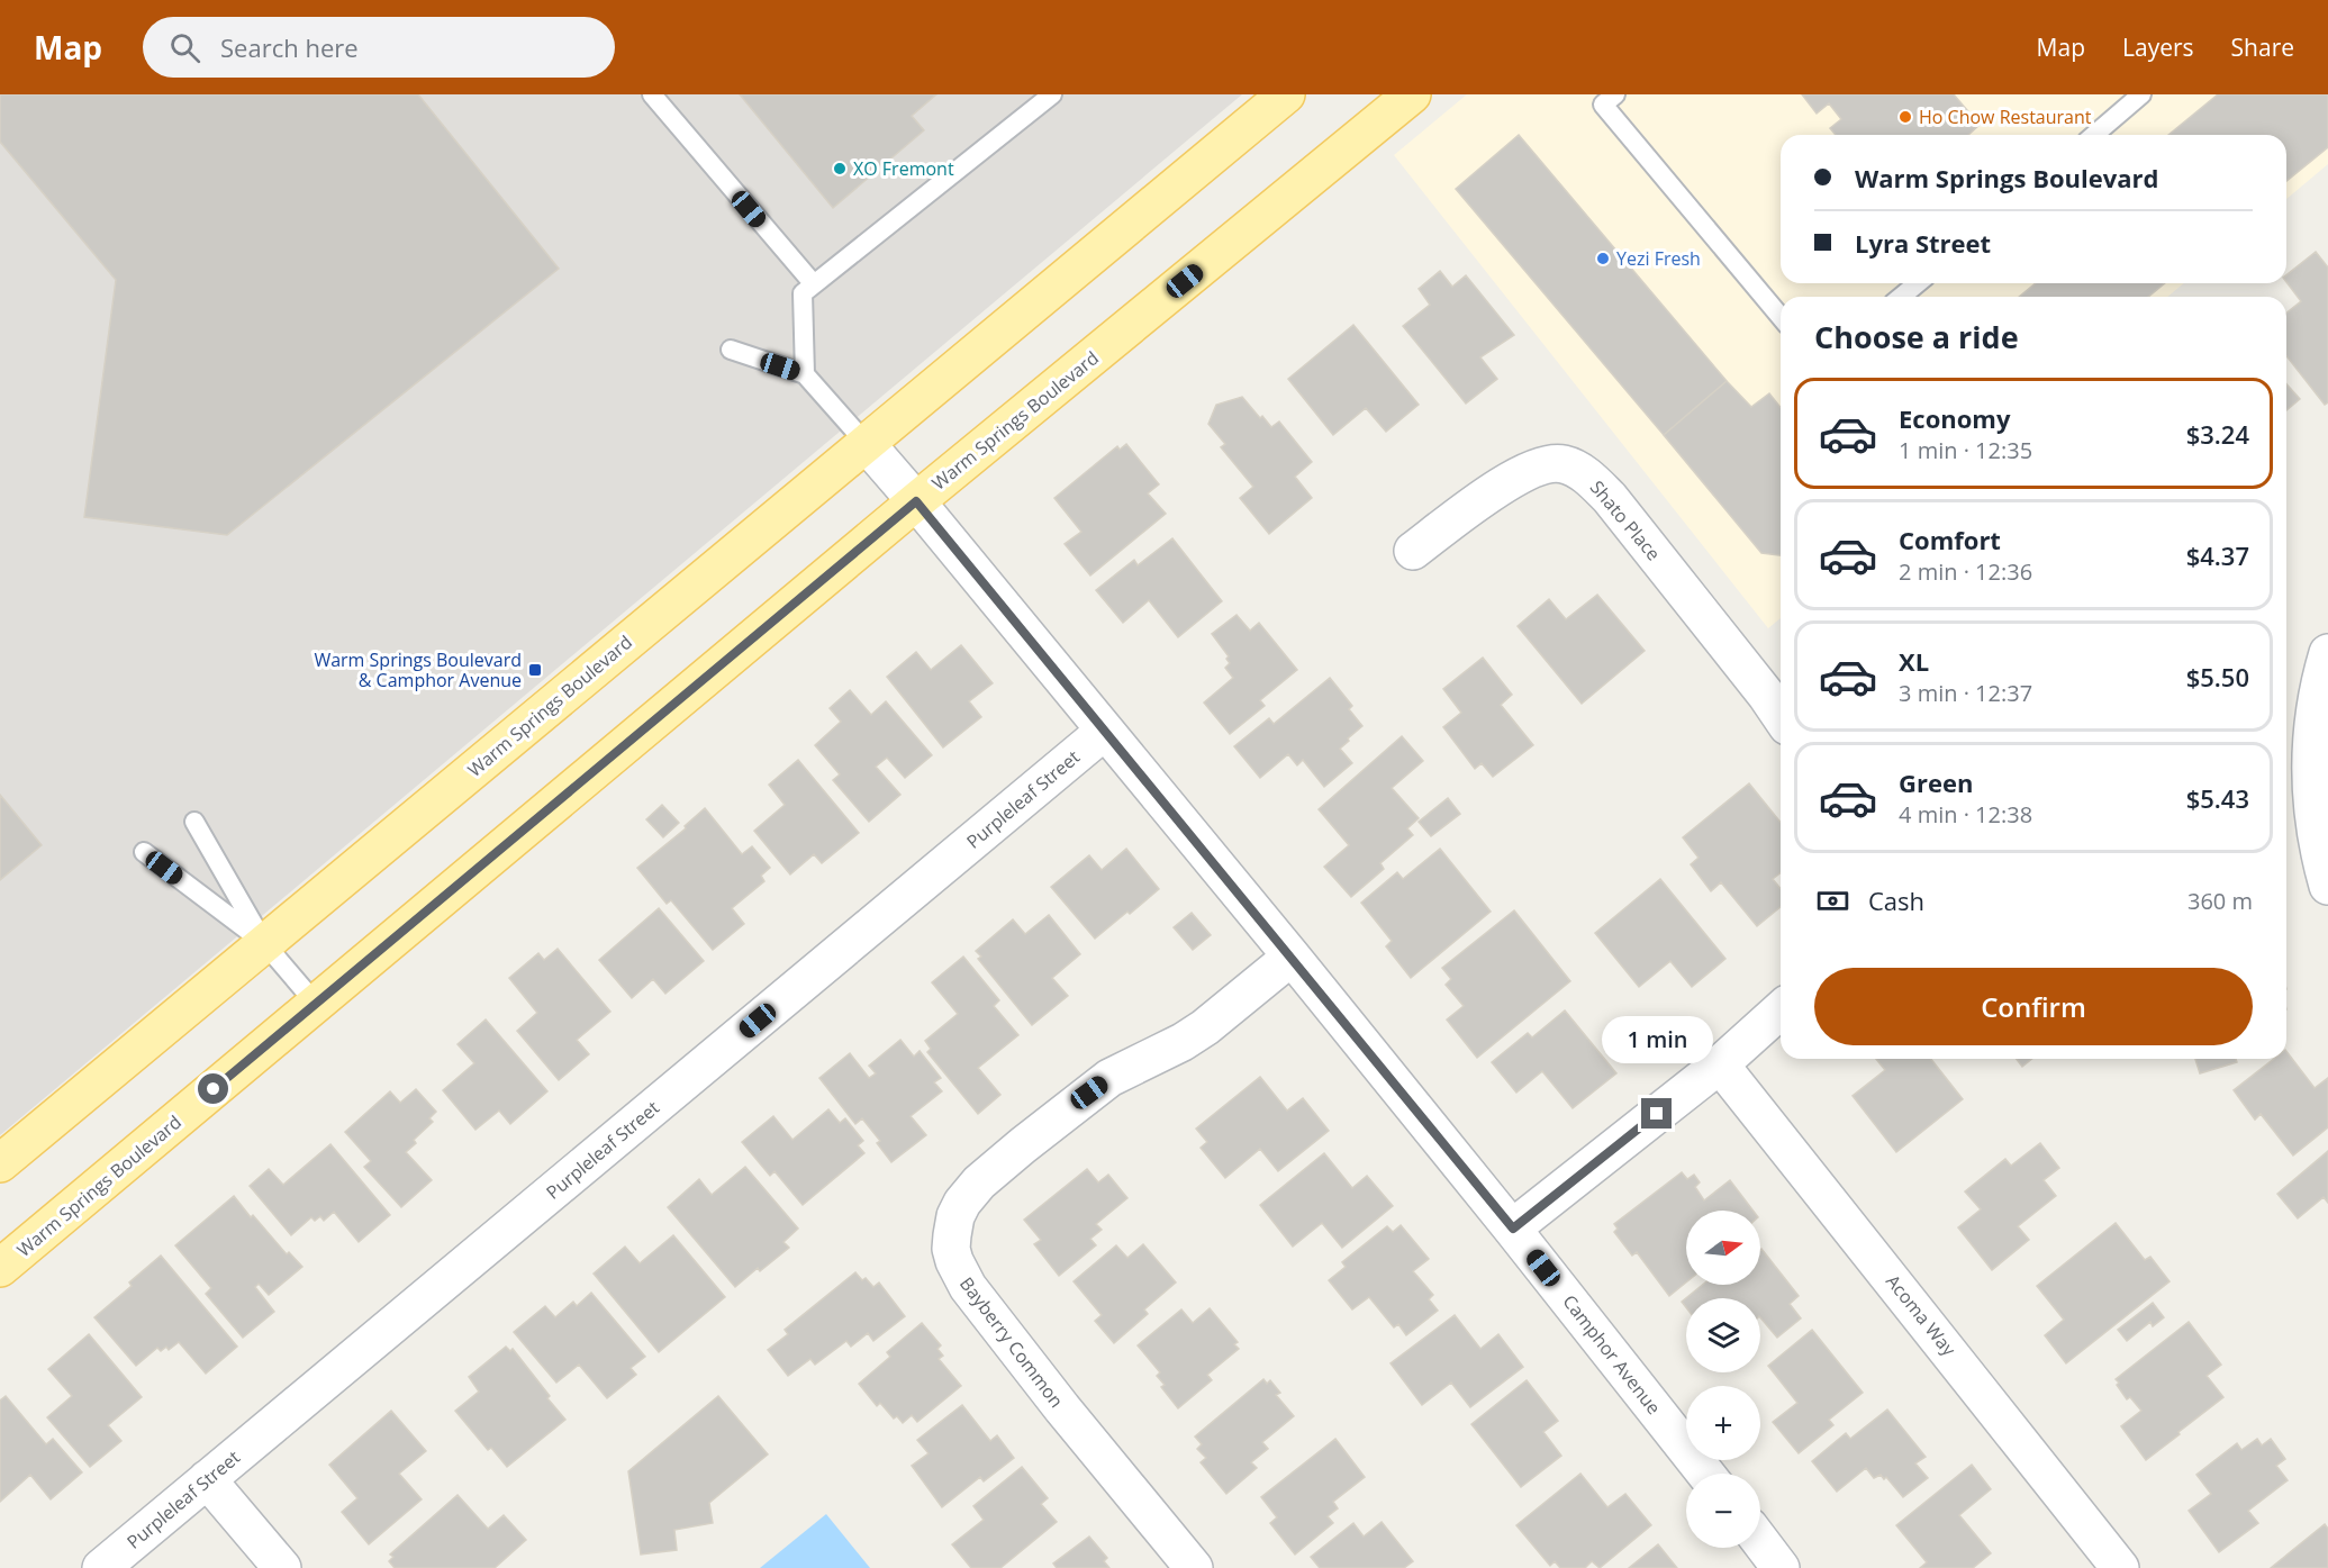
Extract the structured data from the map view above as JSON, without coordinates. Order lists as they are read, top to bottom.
{
  "streets": {
    "main road": ["Warm Springs Boulevard"],
    "street": [
      "Shato Place",
      "Purpleleaf Street",
      "Acoma Way",
      "Bayberry Common",
      "Camphor Avenue"
    ]
  },
  "crossings": [
    ["Warm Springs Boulevard", "Camphor Avenue"],
    ["Purpleleaf Street", "Camphor Avenue"],
    ["Bayberry Common", "Camphor Avenue"]
  ],
  "places": {
    "other": ["Ho Chow Restaurant", "XO Fremont", "Yezi Fresh"],
    "transit": ["Warm Springs Boulevard & Camphor Avenue"]
  },
  "north": "right",
  "page": {
    "header": "Map",
    "search": "Search here",
    "nav": ["Map", "Layers", "Share"],
    "banner": ["Warm Springs Boulevard", "Lyra Street"],
    "heading": "Choose a ride",
    "list": [
      {
        "name": "Economy",
        "note": "1 min · 12:35",
        "value": "$3.24"
      },
      {
        "name": "Comfort",
        "note": "2 min · 12:36",
        "value": "$4.37"
      },
      {
        "name": "XL",
        "note": "3 min · 12:37",
        "value": "$5.50"
      },
      {
        "name": "Green",
        "note": "4 min · 12:38",
        "value": "$5.43"
      }
    ],
    "pay": ["Cash", "360 m"],
    "buttons": "Confirm",
    "bubble": "1 min",
    "map_buttons": ["+", "−"]
  }
}
